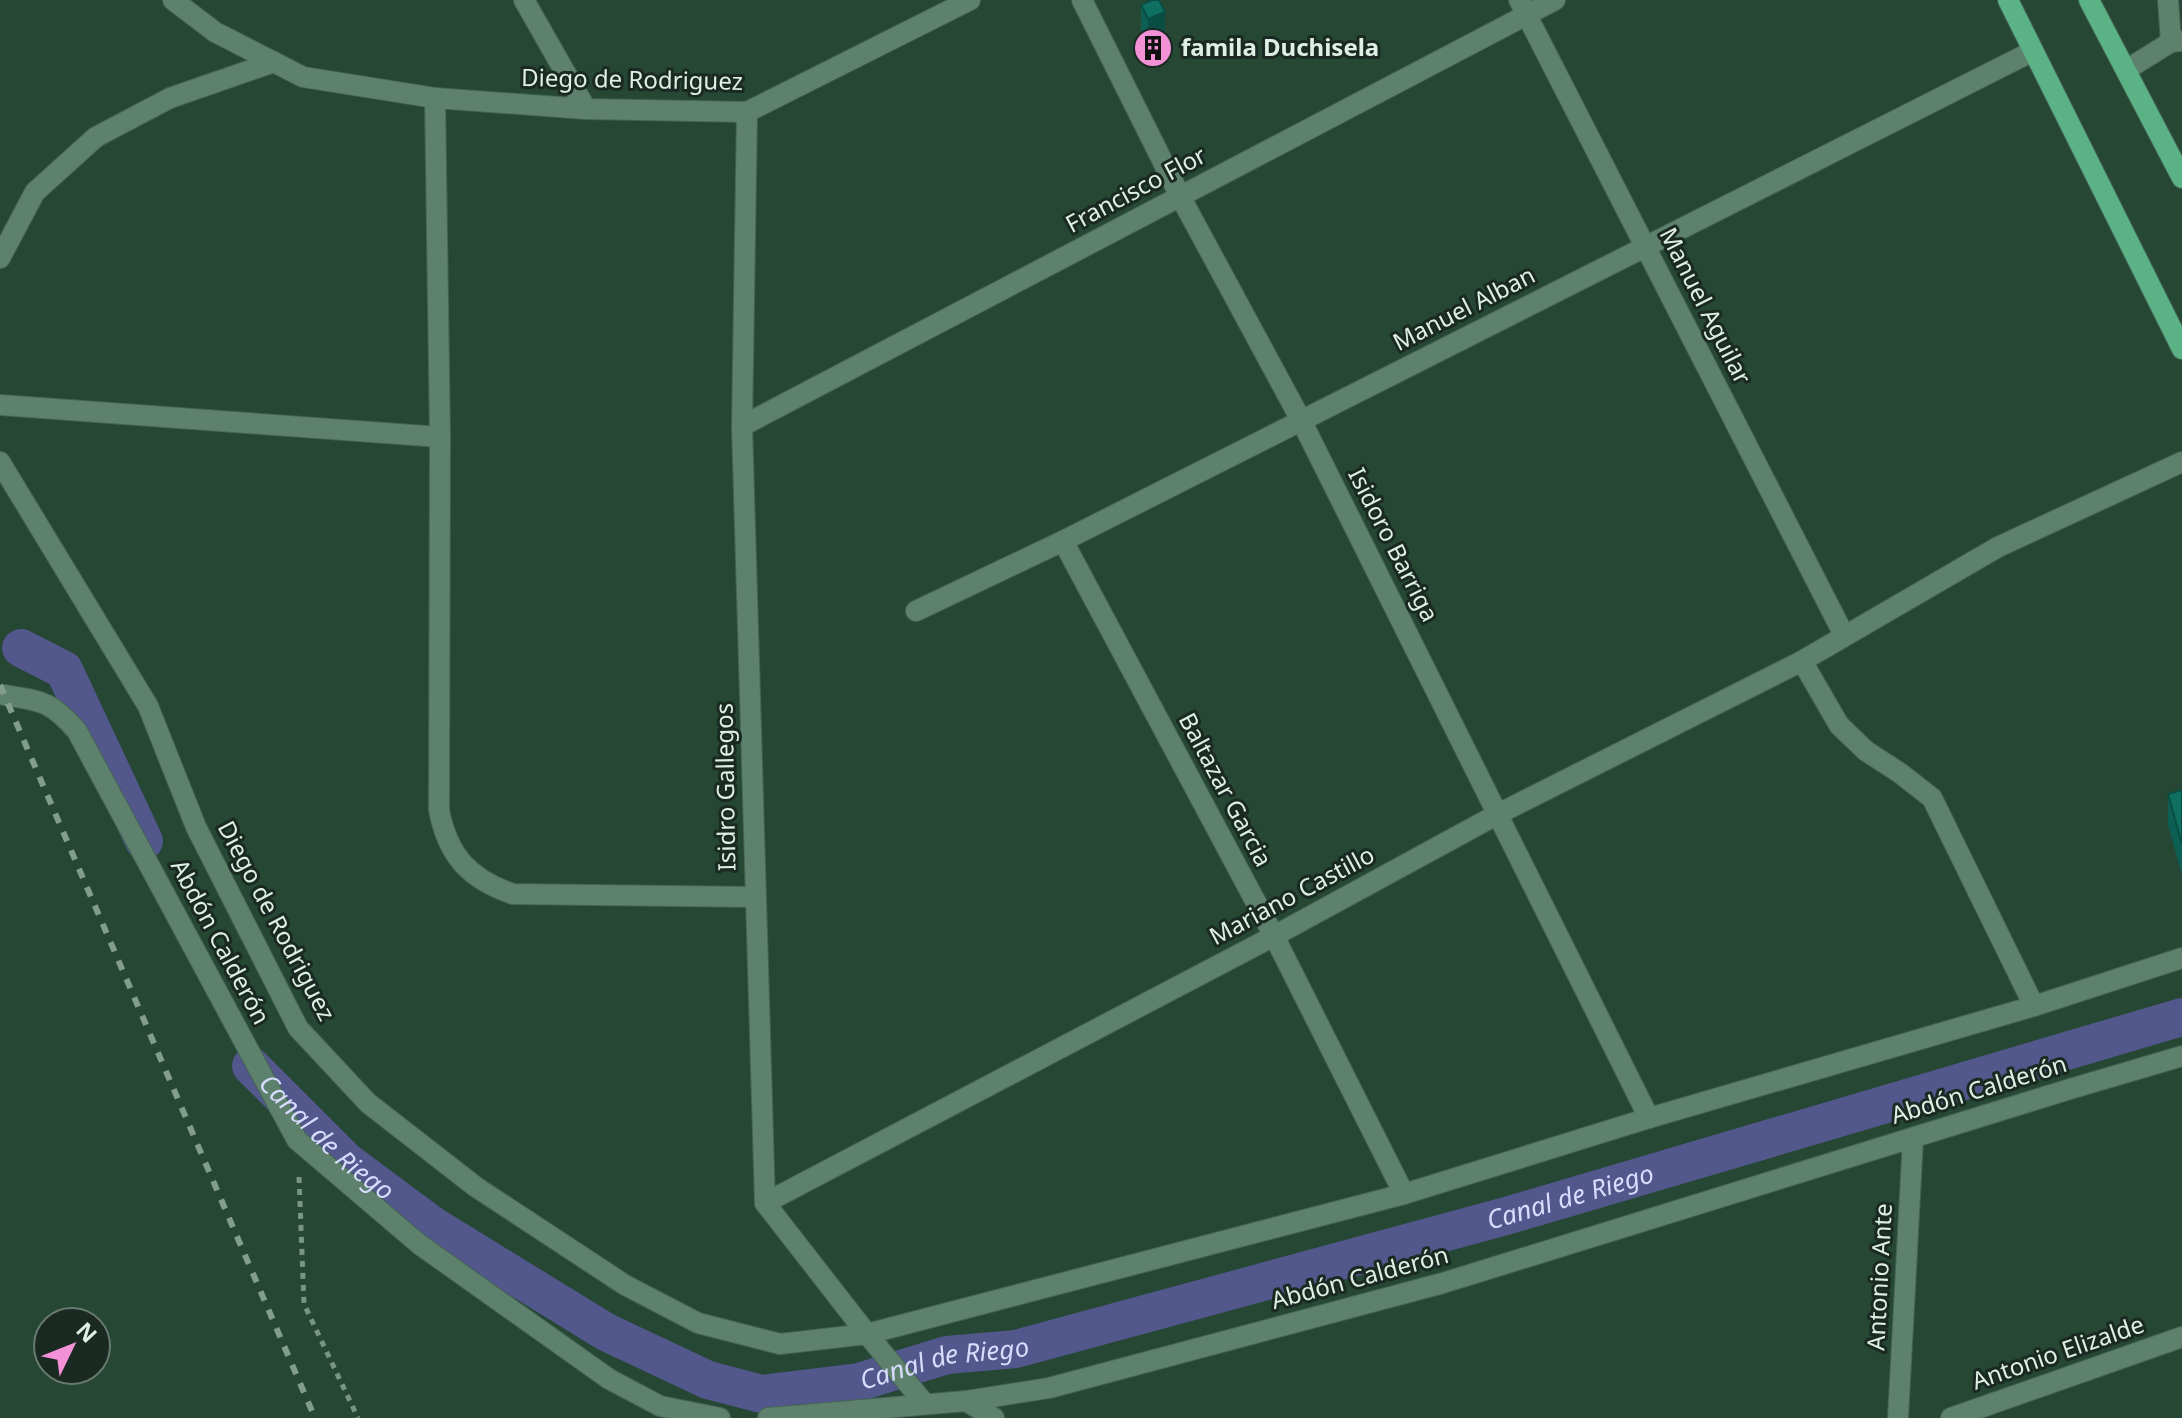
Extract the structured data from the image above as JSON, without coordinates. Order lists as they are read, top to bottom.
{
  "streets": {
    "street": [
      "Diego de Rodriguez",
      "Francisco Flor",
      "Manuel Aguilar",
      "Manuel Alban",
      "Isidoro Barriga",
      "Isidro Gallegos",
      "Baltazar Garcia",
      "Mariano Castillo",
      "Abdón Calderón",
      "Antonio Ante",
      "Antonio Elizalde"
    ]
  },
  "crossings": [
    ["Diego de Rodriguez", "Isidoro Barriga"],
    ["Diego de Rodriguez", "Isidro Gallegos"],
    ["Diego de Rodriguez", "Baltazar Garcia"],
    ["Francisco Flor", "Manuel Aguilar"],
    ["Francisco Flor", "Isidoro Barriga"],
    ["Francisco Flor", "Isidro Gallegos"],
    ["Manuel Aguilar", "Manuel Alban"],
    ["Manuel Aguilar", "Mariano Castillo"],
    ["Manuel Alban", "Isidoro Barriga"],
    ["Manuel Alban", "Baltazar Garcia"],
    ["Isidoro Barriga", "Mariano Castillo"],
    ["Isidro Gallegos", "Mariano Castillo"],
    ["Baltazar Garcia", "Mariano Castillo"],
    ["Abdón Calderón", "Antonio Ante"]
  ],
  "water": ["Canal de Riego"],
  "places": {
    "building": ["famila Duchisela"]
  },
  "north": "top right"
}
